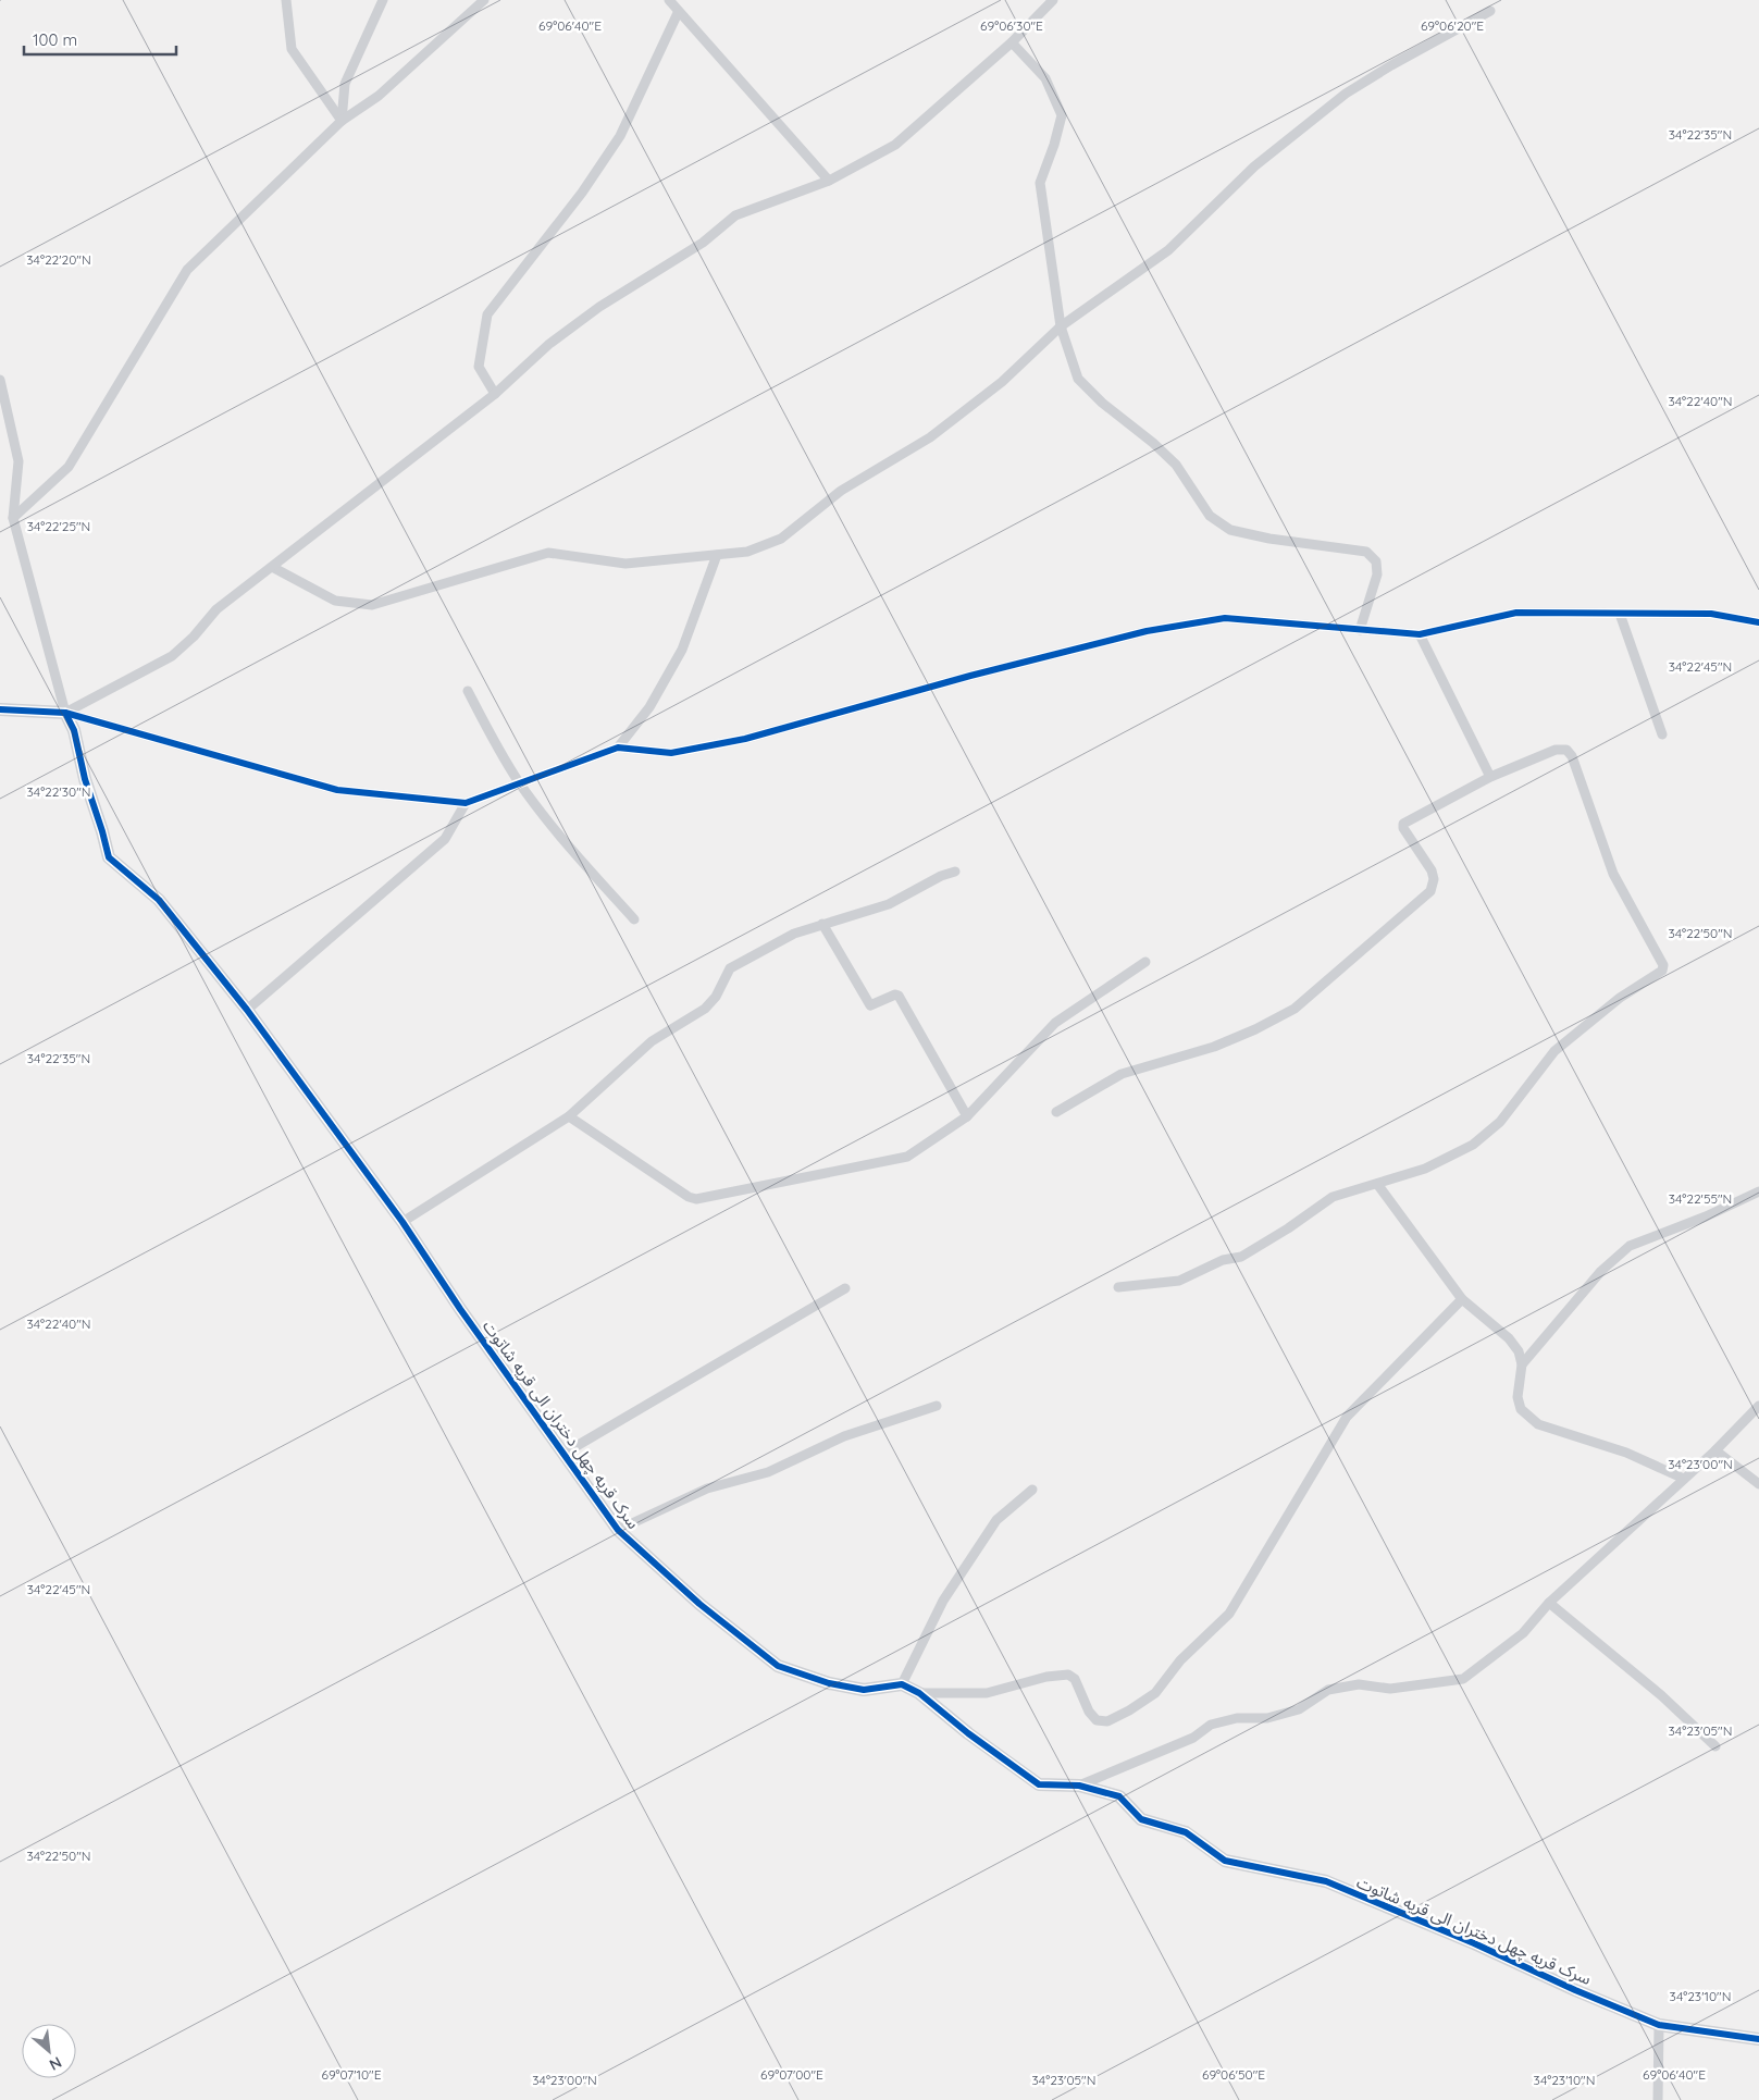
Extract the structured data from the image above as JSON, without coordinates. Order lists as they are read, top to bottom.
{
  "streets": {
    "street": ["سرک قریه چهل دختران الی قریه شاتوت"]
  },
  "scale_bar": "100 m",
  "north": "bottom right",
  "coordinates": [
    "69°06'30\"E",
    "69°06'20\"E",
    "69°06'40\"E",
    "34°22'35\"N",
    "34°22'20\"N",
    "34°22'40\"N",
    "34°22'25\"N",
    "34°22'45\"N",
    "34°22'30\"N",
    "34°22'50\"N",
    "34°22'55\"N",
    "34°23'00\"N",
    "34°23'05\"N",
    "34°23'10\"N",
    "69°07'10\"E",
    "69°07'00\"E",
    "69°06'50\"E"
  ]
}
